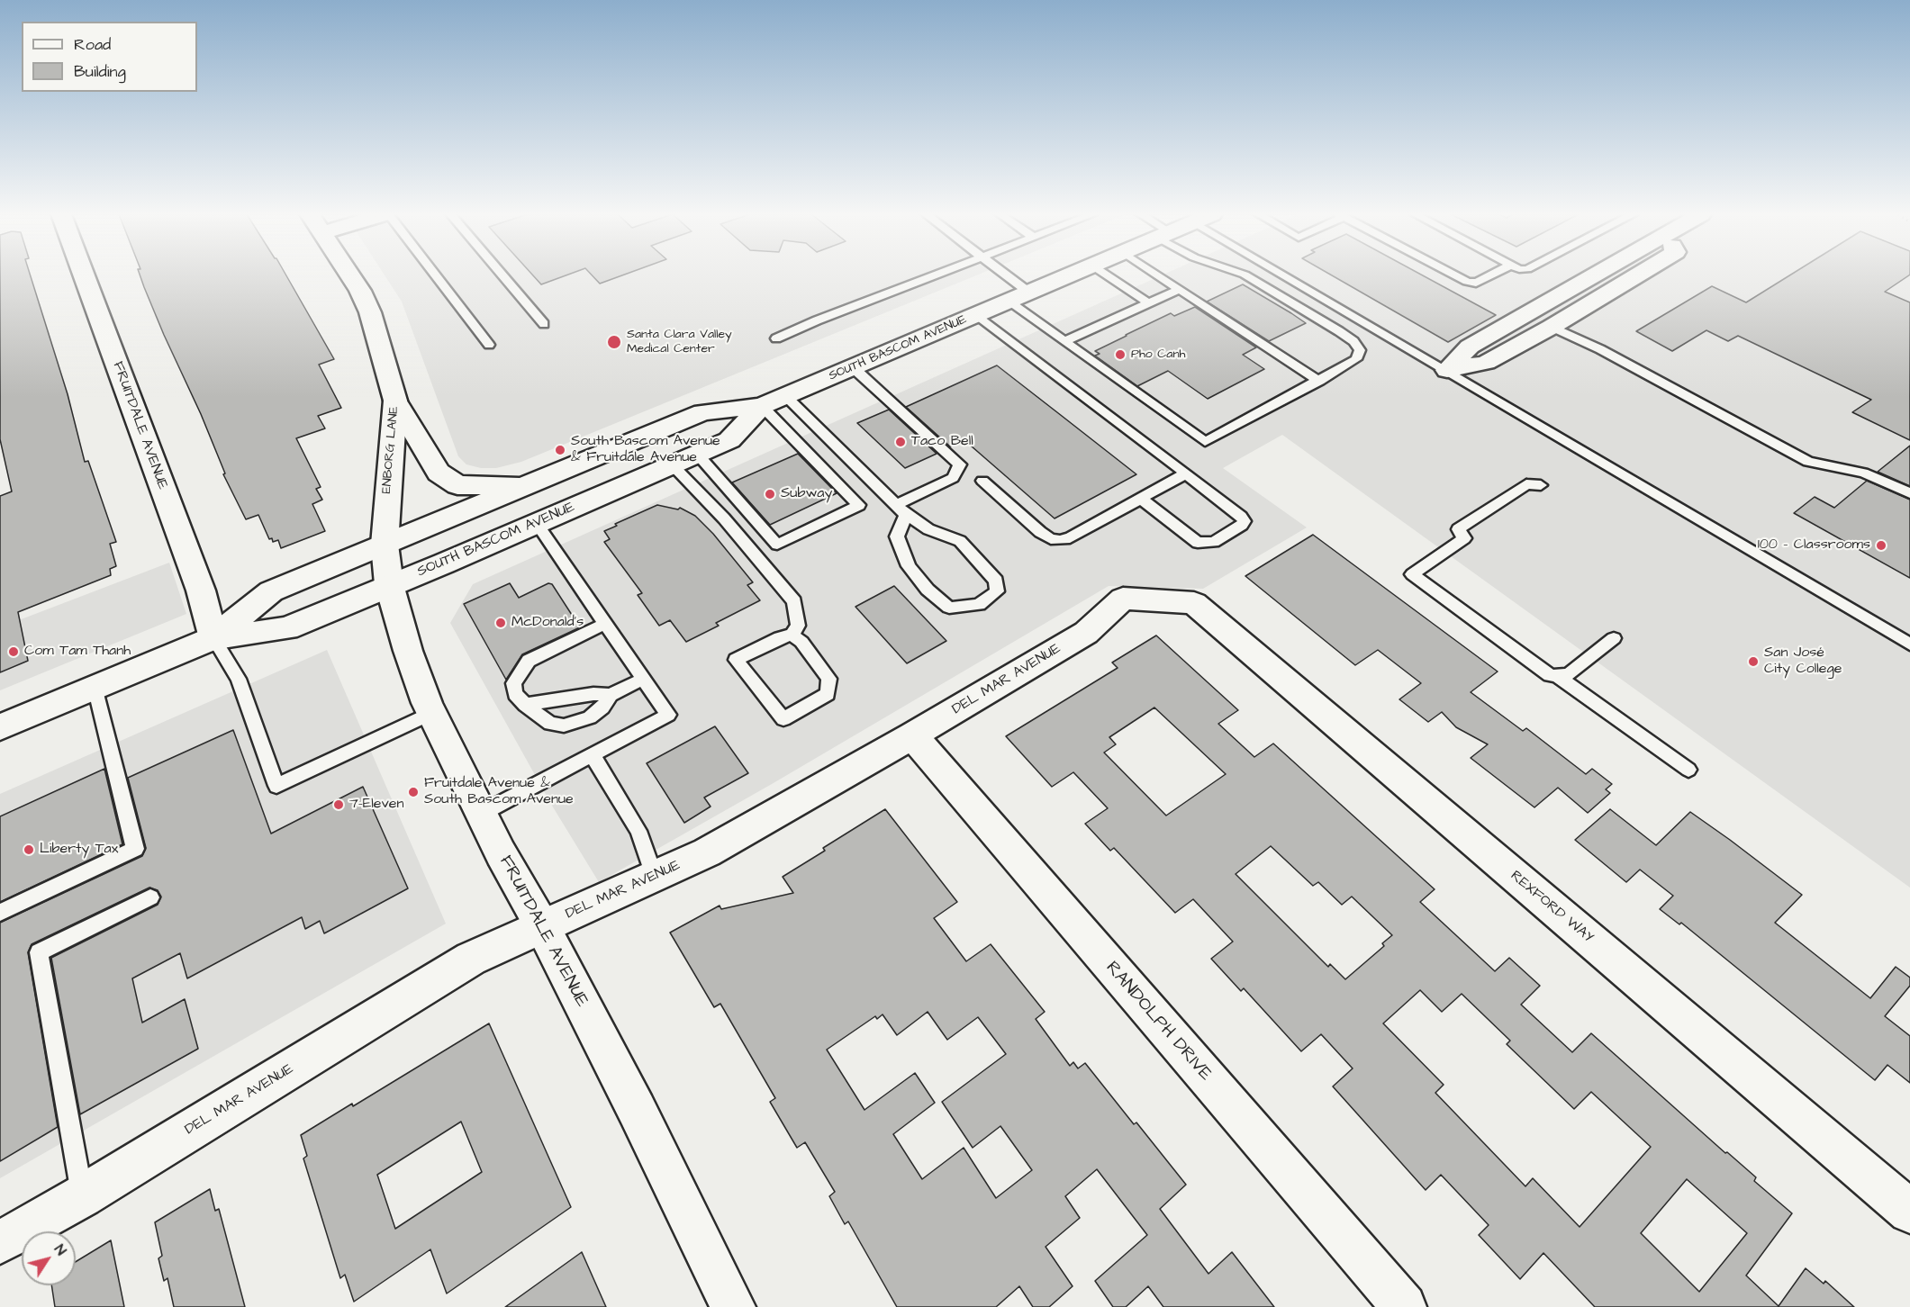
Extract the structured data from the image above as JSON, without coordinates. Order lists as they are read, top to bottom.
{
  "streets": {
    "street": [
      "SOUTH BASCOM AVENUE",
      "FRUITDALE AVENUE",
      "ENBORG LANE",
      "DEL MAR AVENUE",
      "REXFORD WAY",
      "RANDOLPH DRIVE"
    ]
  },
  "crossings": [
    ["SOUTH BASCOM AVENUE", "FRUITDALE AVENUE"],
    ["SOUTH BASCOM AVENUE", "ENBORG LANE"],
    ["FRUITDALE AVENUE", "ENBORG LANE"],
    ["FRUITDALE AVENUE", "DEL MAR AVENUE"],
    ["DEL MAR AVENUE", "REXFORD WAY"],
    ["DEL MAR AVENUE", "RANDOLPH DRIVE"]
  ],
  "places": [
    "Santa Clara Valley Medical Center",
    "Pho Canh",
    "Taco Bell",
    "South Bascom Avenue & Fruitdale Avenue",
    "Subway",
    "100 - Classrooms",
    "McDonald's",
    "Com Tam Thanh",
    "San José City College",
    "Fruitdale Avenue & South Bascom Avenue",
    "7-Eleven",
    "Liberty Tax"
  ],
  "legend": ["Road", "Building"],
  "north": "top right"
}
